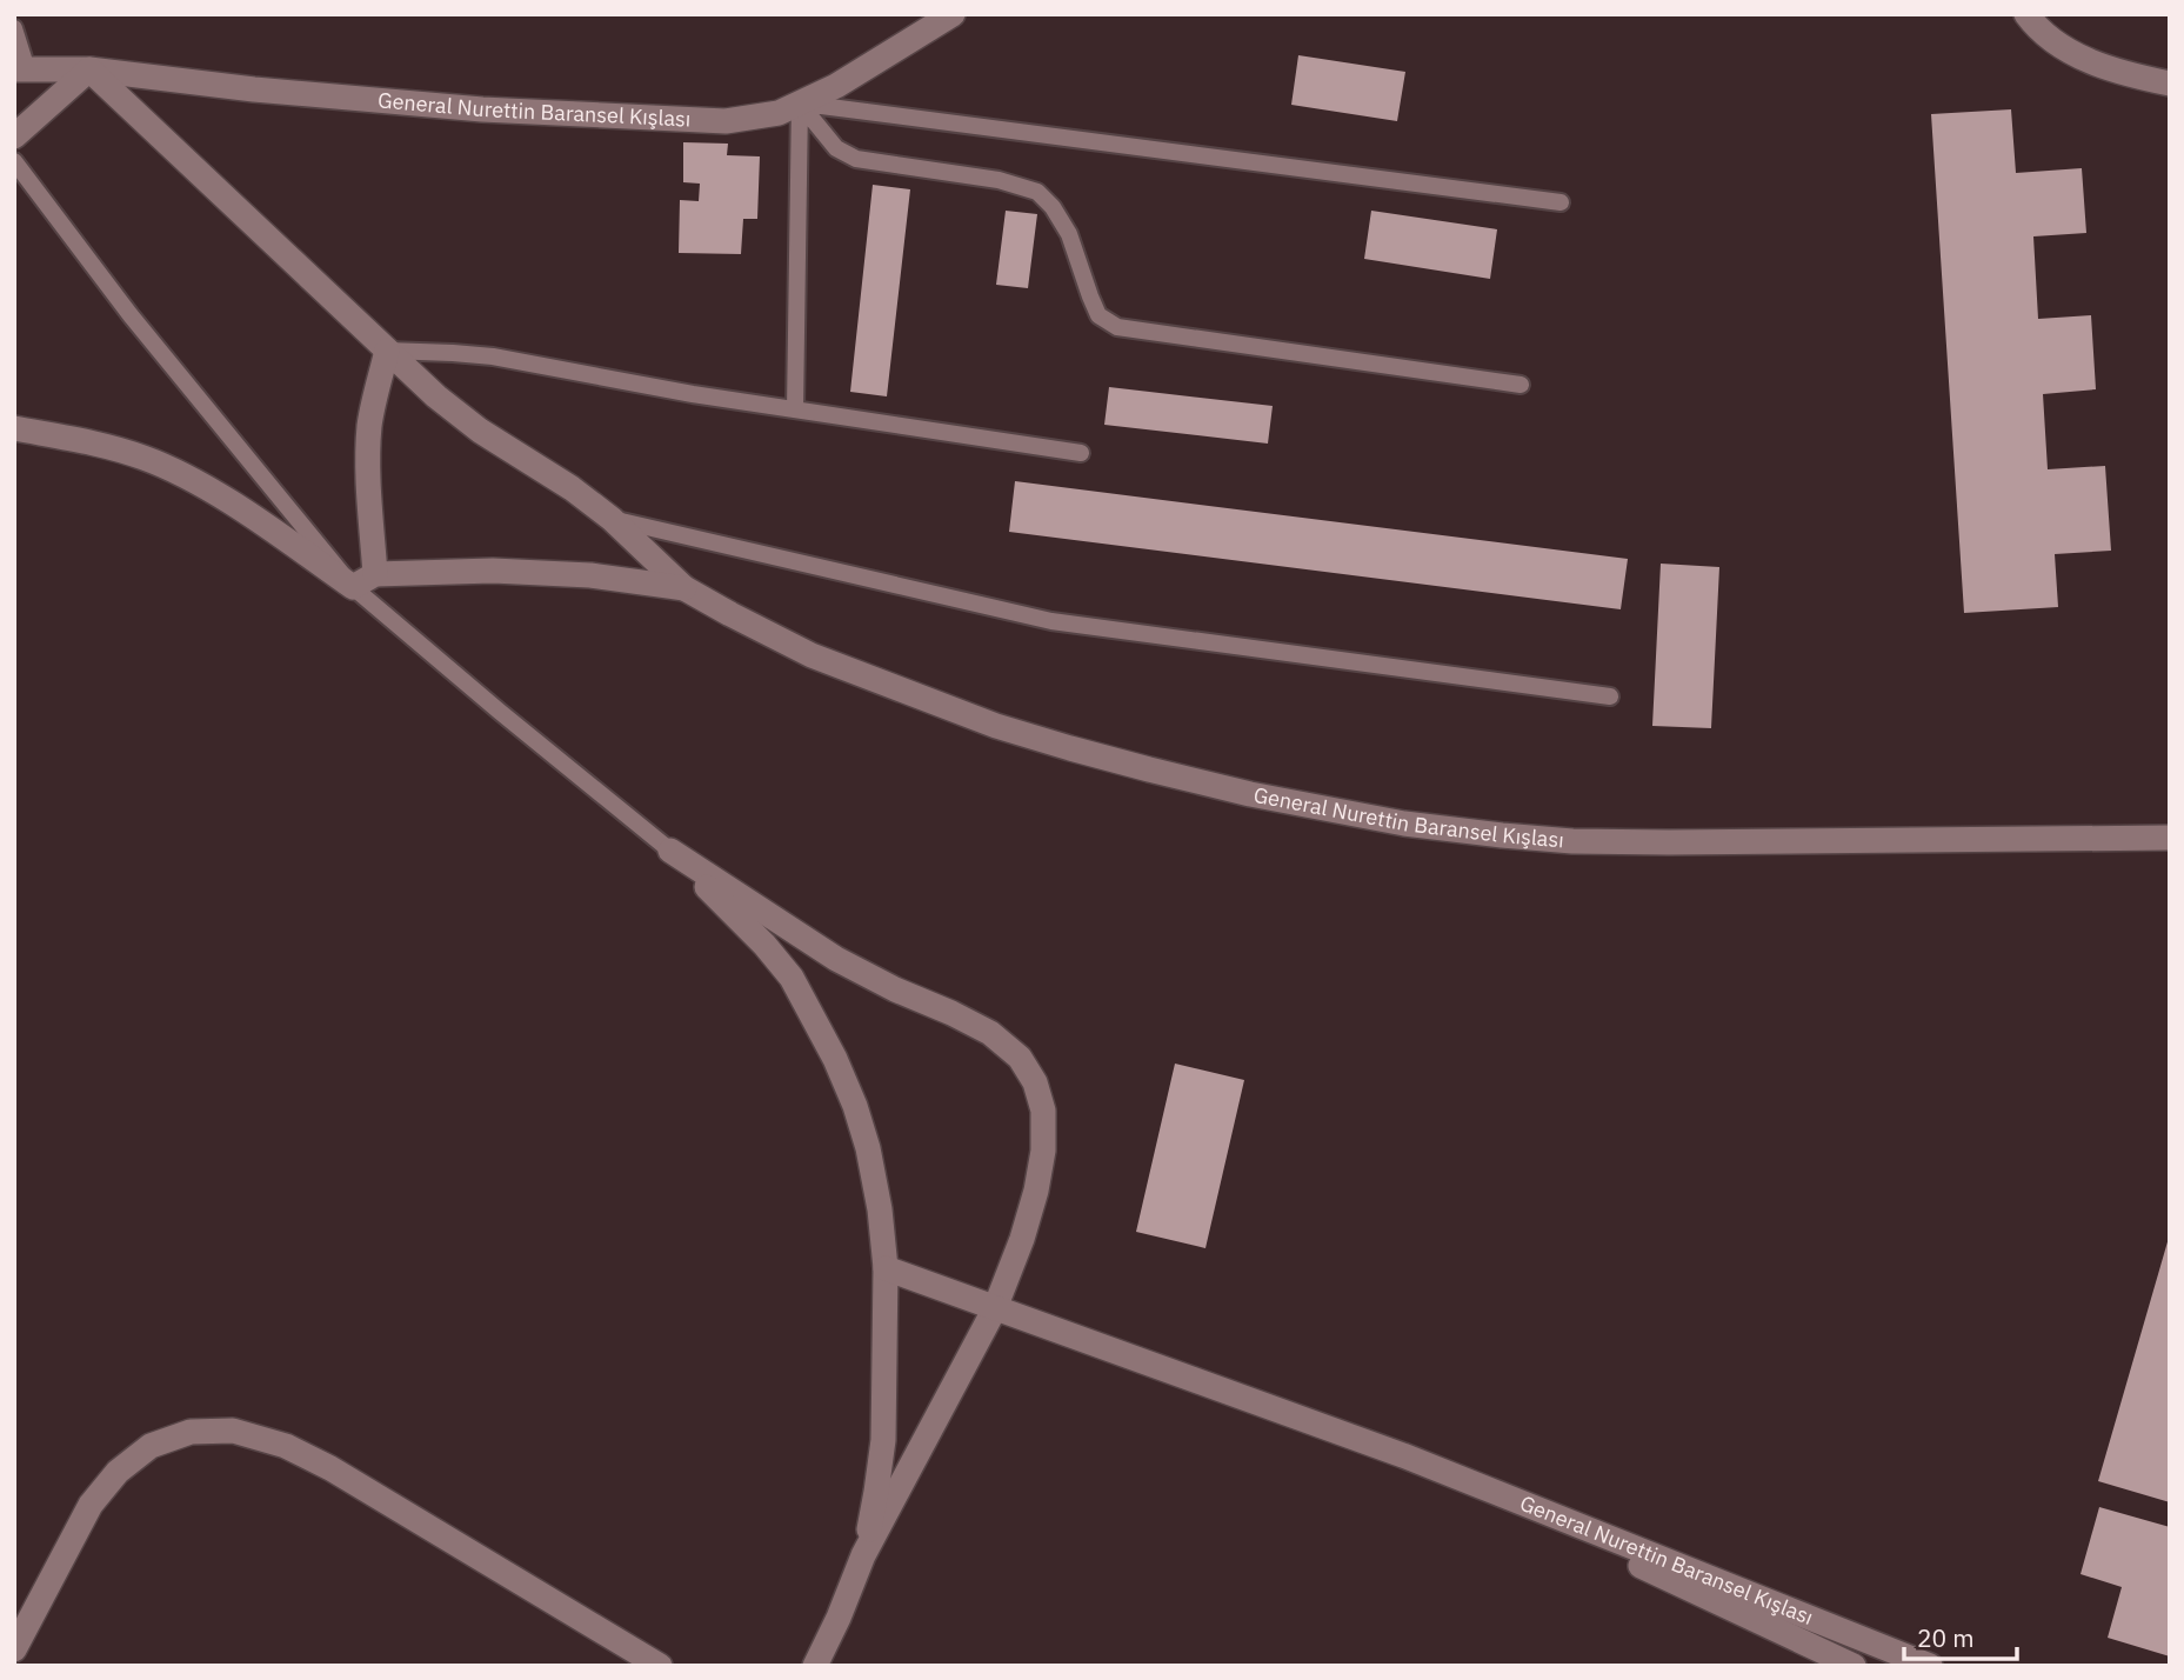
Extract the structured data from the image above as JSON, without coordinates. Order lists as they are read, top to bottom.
{
  "streets": {
    "street": ["General Nurettin Baransel Kışlası"]
  },
  "scale_bar": "20 m"
}
